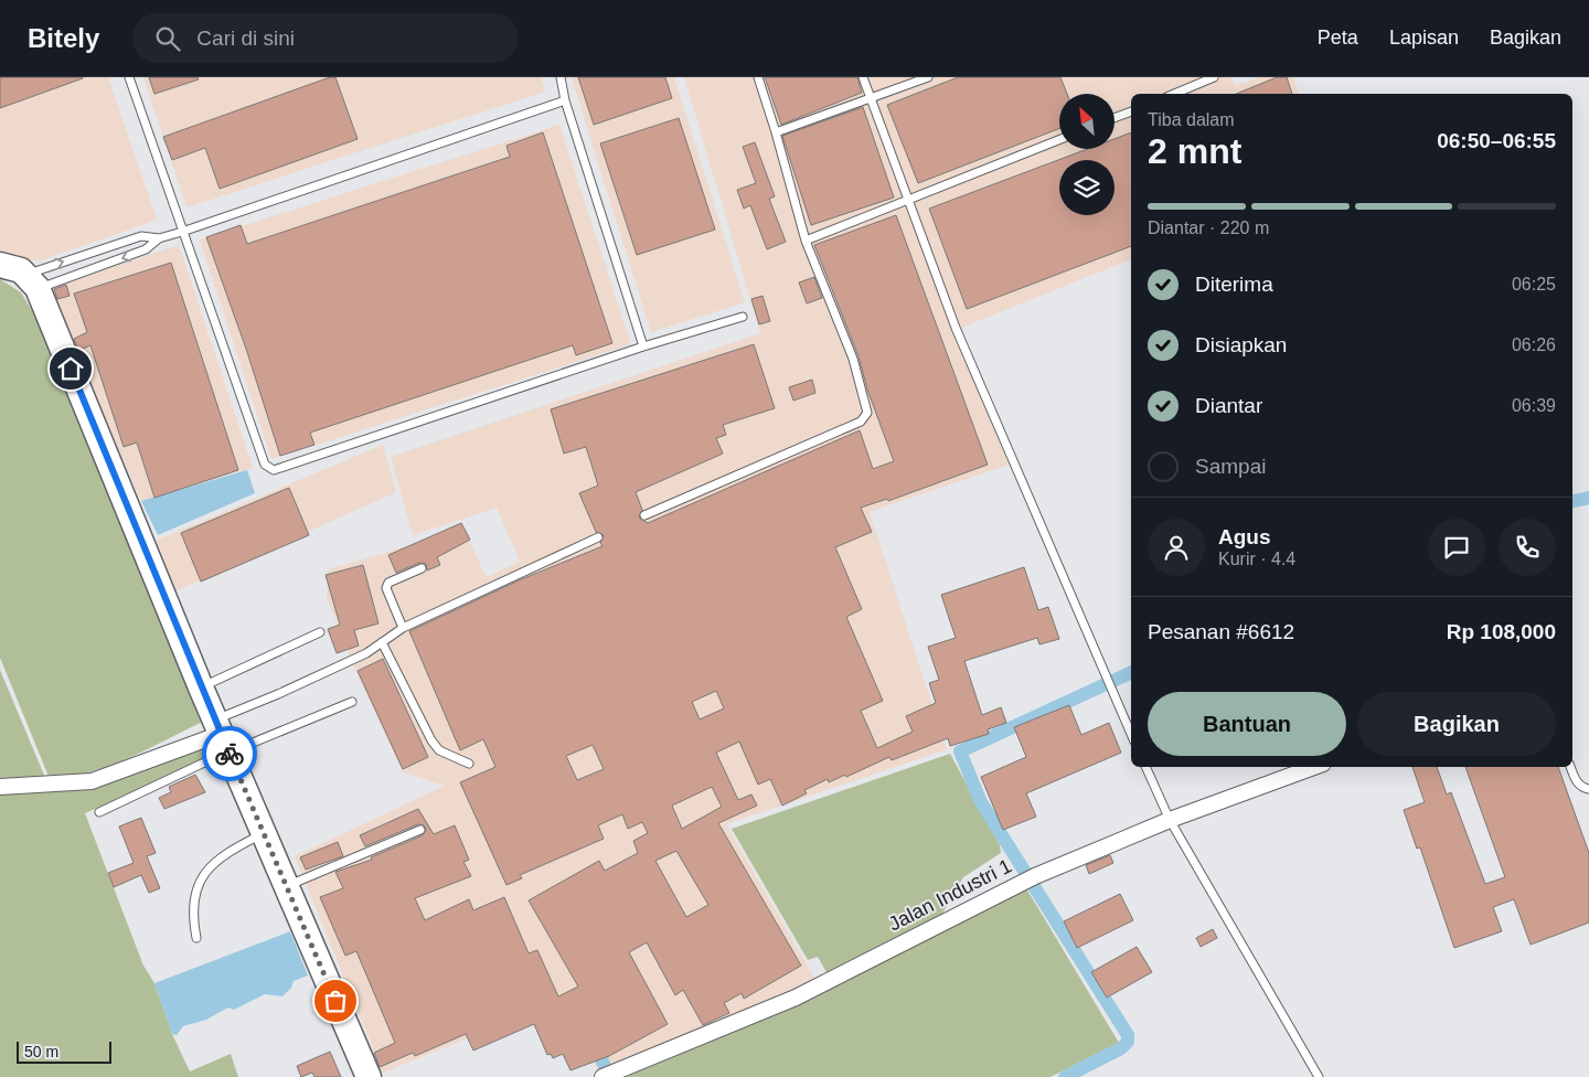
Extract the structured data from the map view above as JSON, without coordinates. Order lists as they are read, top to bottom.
{
  "streets": {
    "street": ["Jalan Industri 1"]
  },
  "scale_bar": "50 m",
  "north": "top left",
  "page": {
    "header": "Bitely",
    "search": "Cari di sini",
    "nav": ["Peta", "Lapisan", "Bagikan"],
    "heading": ["2 mnt", "Tiba dalam", "06:50–06:55"],
    "panel": [
      "Agus",
      "Kurir · 4.4",
      "Pesanan #6612",
      "Rp 108,000"
    ],
    "bar": "Diantar · 220 m",
    "list": [
      ["Diterima", "06:25"],
      ["Disiapkan", "06:26"],
      ["Diantar", "06:39"],
      "Sampai"
    ],
    "buttons": ["Bantuan", "Bagikan"],
    "scale": "50 m"
  }
}
